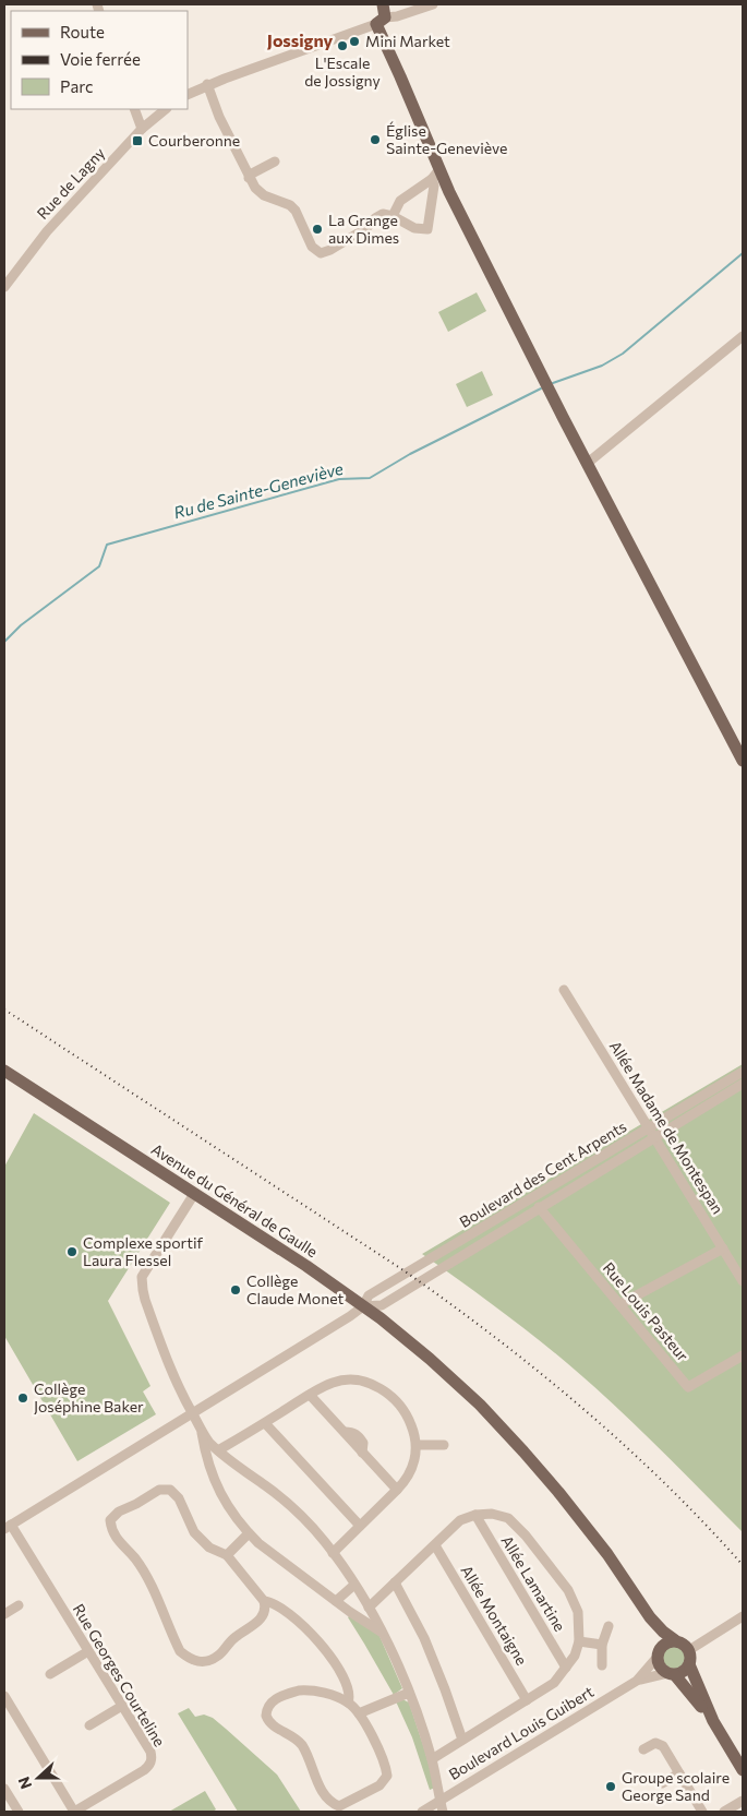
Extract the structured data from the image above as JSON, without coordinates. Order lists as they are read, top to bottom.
{
  "streets": {
    "main road": ["Avenue du Général de Gaulle"],
    "street": [
      "Rue de Lagny",
      "Allée Madame de Montespan",
      "Boulevard des Cent Arpents",
      "Rue Louis Pasteur",
      "Allée Lamartine",
      "Allée Montaigne",
      "Rue Georges Courteline",
      "Boulevard Louis Guibert"
    ]
  },
  "crossings": [
    ["Allée Madame de Montespan", "Boulevard des Cent Arpents"],
    ["Boulevard des Cent Arpents", "Avenue du Général de Gaulle"],
    ["Boulevard des Cent Arpents", "Rue Louis Pasteur"],
    ["Boulevard des Cent Arpents", "Rue Georges Courteline"],
    ["Avenue du Général de Gaulle", "Boulevard Louis Guibert"]
  ],
  "districts": ["Jossigny"],
  "water": ["Ru de Sainte-Geneviève"],
  "places": {
    "other": [
      "Mini Market",
      "L'Escale de Jossigny",
      "Église Sainte-Geneviève",
      "La Grange aux Dimes",
      "Complexe sportif Laura Flessel",
      "Collège Claude Monet",
      "Collège Joséphine Baker",
      "Groupe scolaire George Sand"
    ],
    "transit": ["Courberonne"]
  },
  "legend": ["Route", "Voie ferrée", "Parc"],
  "north": "left"
}
